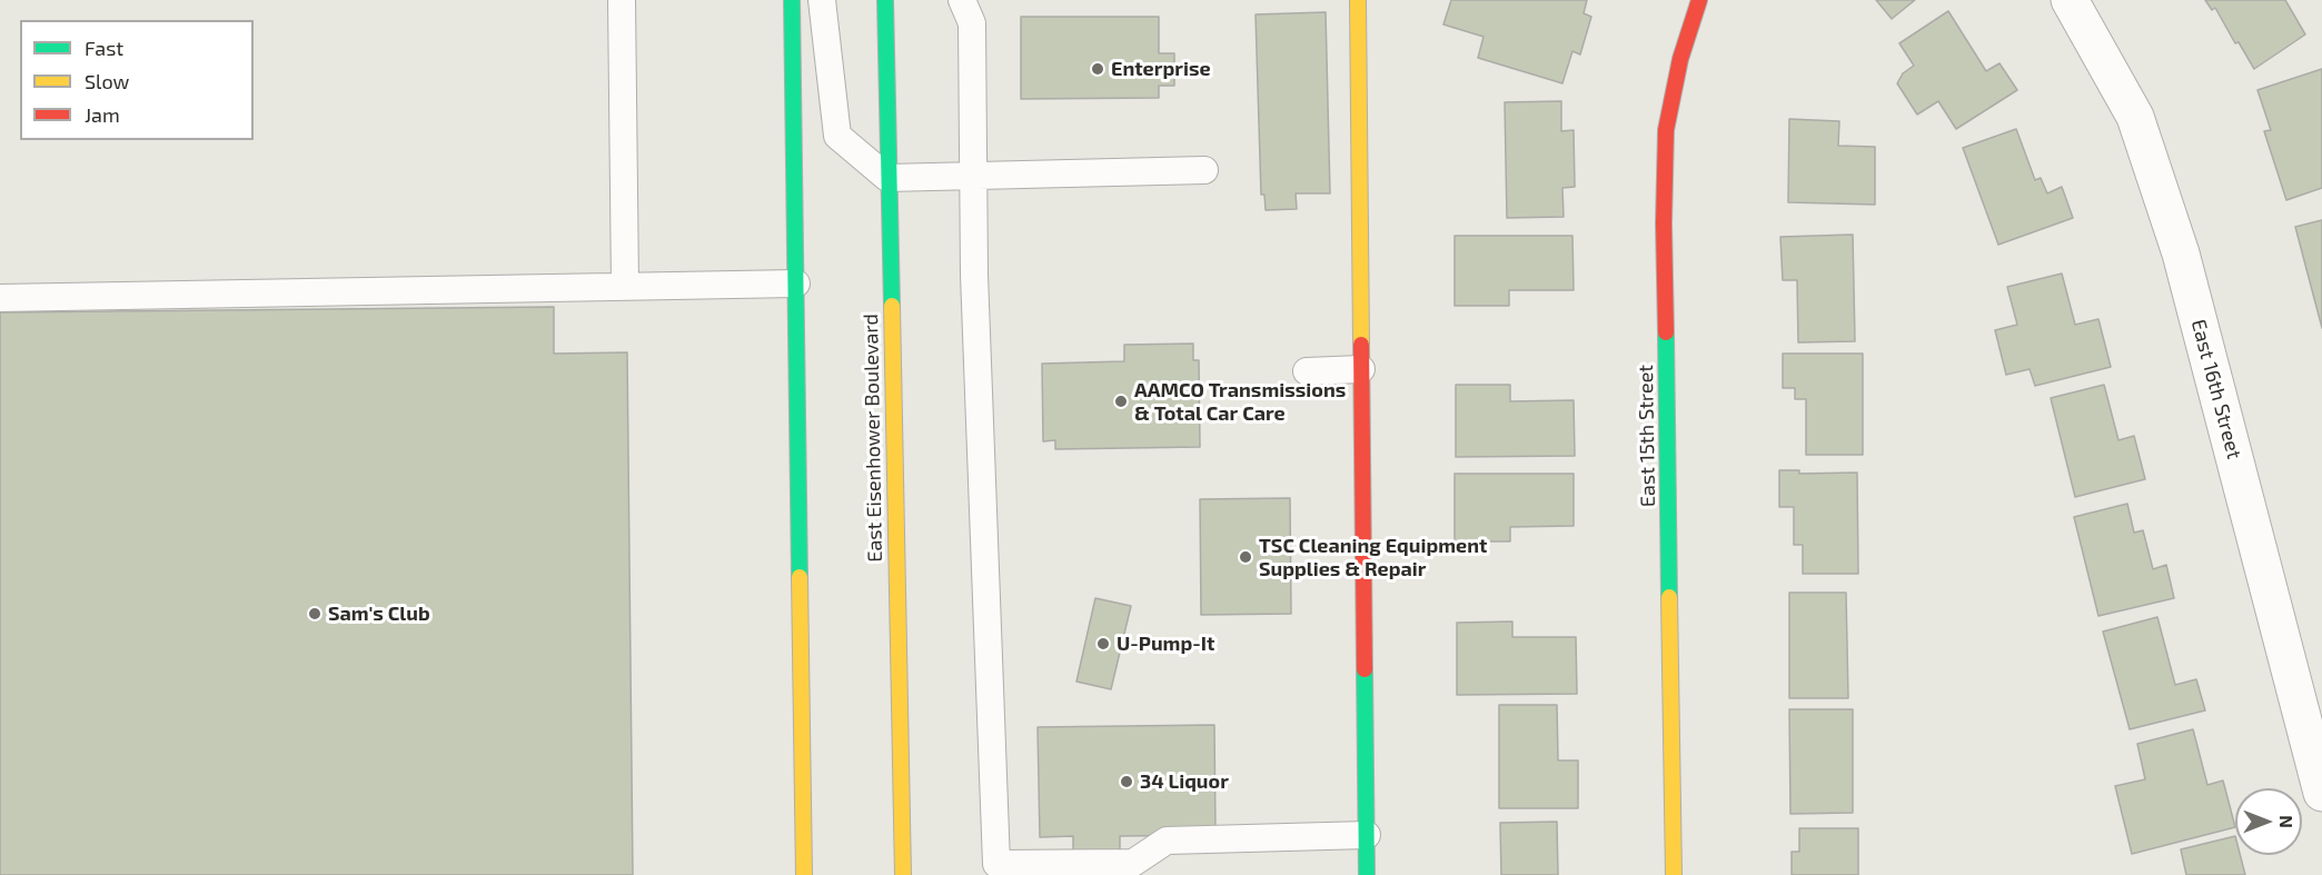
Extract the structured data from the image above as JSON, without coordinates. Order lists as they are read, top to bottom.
{
  "streets": {
    "main road": ["East 15th Street", "East Eisenhower Boulevard"],
    "street": ["East 16th Street"]
  },
  "places": [
    "Enterprise",
    "AAMCO Transmissions & Total Car Care",
    "TSC Cleaning Equipment Supplies & Repair",
    "Sam's Club",
    "U-Pump-It",
    "34 Liquor"
  ],
  "legend": ["Fast", "Slow", "Jam"],
  "north": "right"
}
